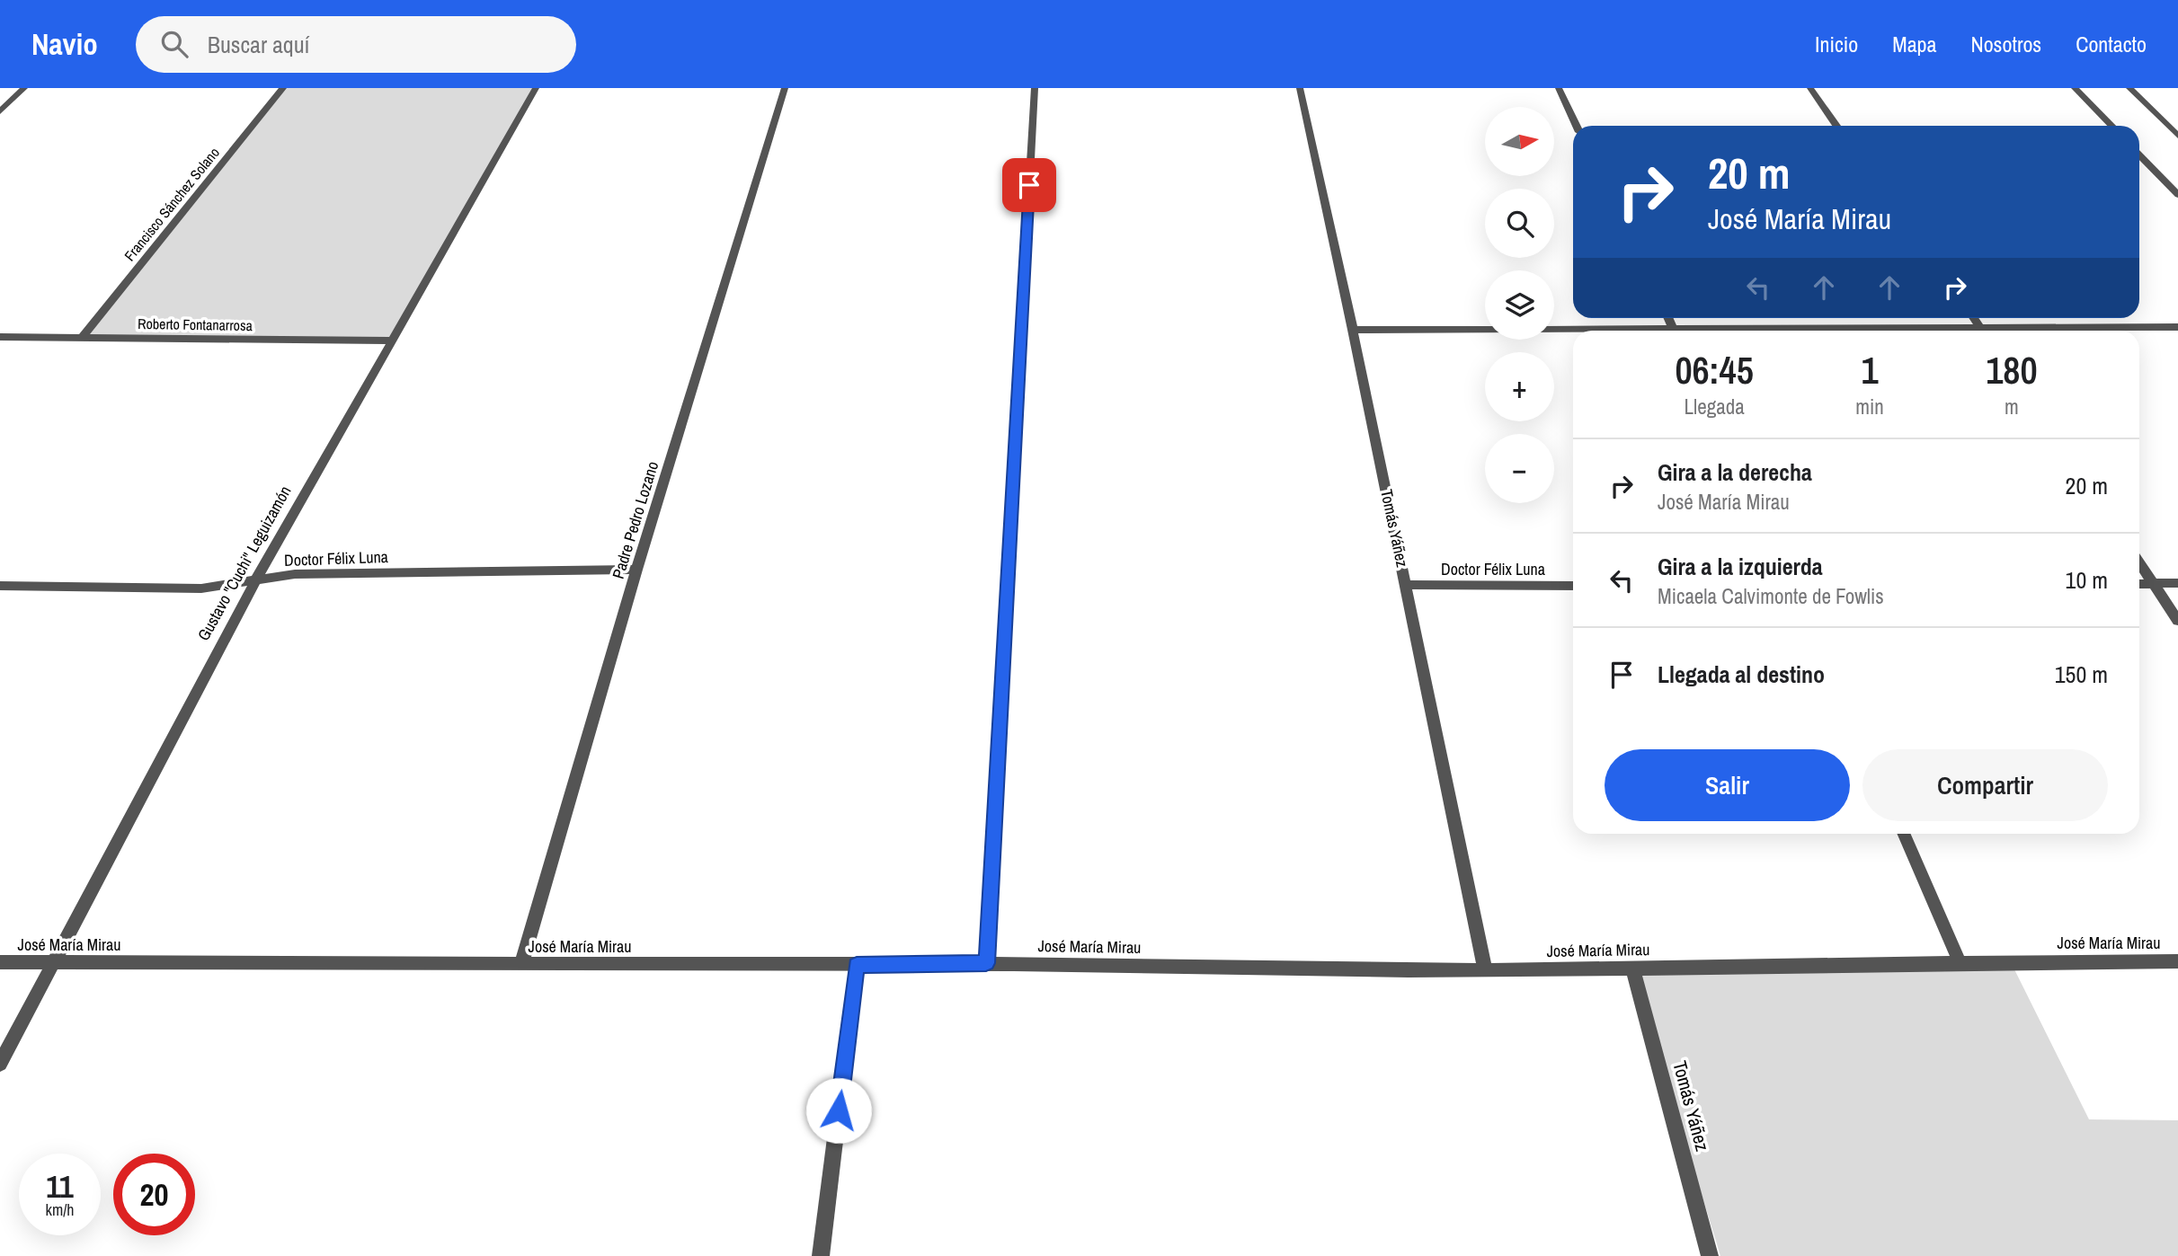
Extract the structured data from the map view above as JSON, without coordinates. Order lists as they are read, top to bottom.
{
  "streets": {
    "street": [
      "Francisco Sánchez Solano",
      "Roberto Fontanarrosa",
      "Padre Pedro Lozano",
      "Tomás Yáñez",
      "Doctor Félix Luna",
      "Gustavo \"Cuchi\" Leguizamón",
      "José María Mirau"
    ]
  },
  "crossings": [
    ["Francisco Sánchez Solano", "Roberto Fontanarrosa"],
    ["Roberto Fontanarrosa", "Gustavo \"Cuchi\" Leguizamón"],
    ["Padre Pedro Lozano", "Doctor Félix Luna"],
    ["Padre Pedro Lozano", "José María Mirau"],
    ["Tomás Yáñez", "Doctor Félix Luna"],
    ["Tomás Yáñez", "José María Mirau"],
    ["Doctor Félix Luna", "Gustavo \"Cuchi\" Leguizamón"],
    ["Gustavo \"Cuchi\" Leguizamón", "José María Mirau"]
  ],
  "north": "right",
  "page": {
    "header": "Navio",
    "search": "Buscar aquí",
    "nav": [
      "Inicio",
      "Mapa",
      "Nosotros",
      "Contacto"
    ],
    "map_buttons": ["+", "−"],
    "turn": ["20 m", "José María Mirau"],
    "eta": [
      "06:45",
      "Llegada",
      "1",
      "min",
      "180",
      "m"
    ],
    "list": [
      {
        "name": "Gira a la derecha",
        "note": "José María Mirau",
        "value": "20 m"
      },
      {
        "name": "Gira a la izquierda",
        "note": "Micaela Calvimonte de Fowlis",
        "value": "10 m"
      },
      {
        "name": "Llegada al destino",
        "value": "150 m"
      }
    ],
    "buttons": ["Salir", "Compartir"],
    "speed": "11 km/h",
    "limit": "20"
  }
}
